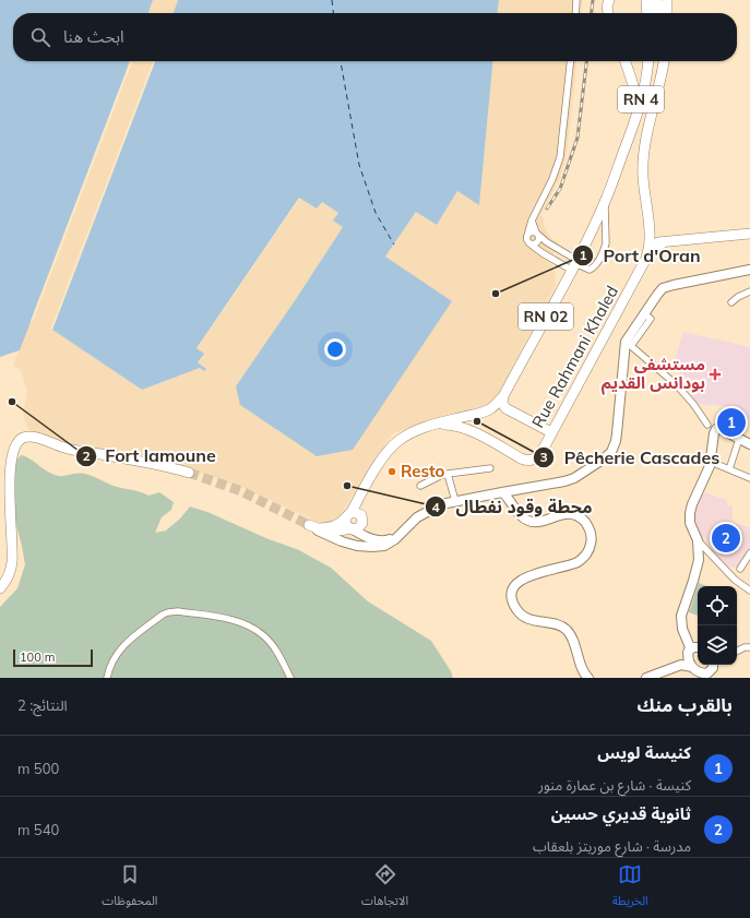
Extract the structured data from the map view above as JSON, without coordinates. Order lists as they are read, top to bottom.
{
  "streets": {
    "main road": ["RN 4", "RN 02", "Rue Rahmani Khaled"]
  },
  "crossings": [
    ["RN 4", "RN 02"],
    ["RN 02", "Rue Rahmani Khaled"]
  ],
  "places": {
    "other": [
      "Port d'Oran",
      "Fort lamoune",
      "Pêcherie Cascades",
      "Resto",
      "محطة وقود نفطال"
    ],
    "health": ["مستشفى بودانس القديم"]
  },
  "scale_bar": "100 m",
  "page": {
    "search": "ابحث هنا",
    "pins": ["1", "2"],
    "scale": "100 m",
    "heading": ["بالقرب منك", "النتائج: 2"],
    "list": [
      {
        "mark": "1",
        "name": "كنيسة لويس",
        "note": "كنيسة · شارع بن عمارة منور",
        "value": "500 m"
      },
      {
        "mark": "2",
        "name": "ثانوية قديري حسين",
        "note": "مدرسة · شارع موريتز بلعقاب",
        "value": "540 m"
      }
    ],
    "nav": ["الخريطة", "الاتجاهات", "المحفوظات"]
  }
}
